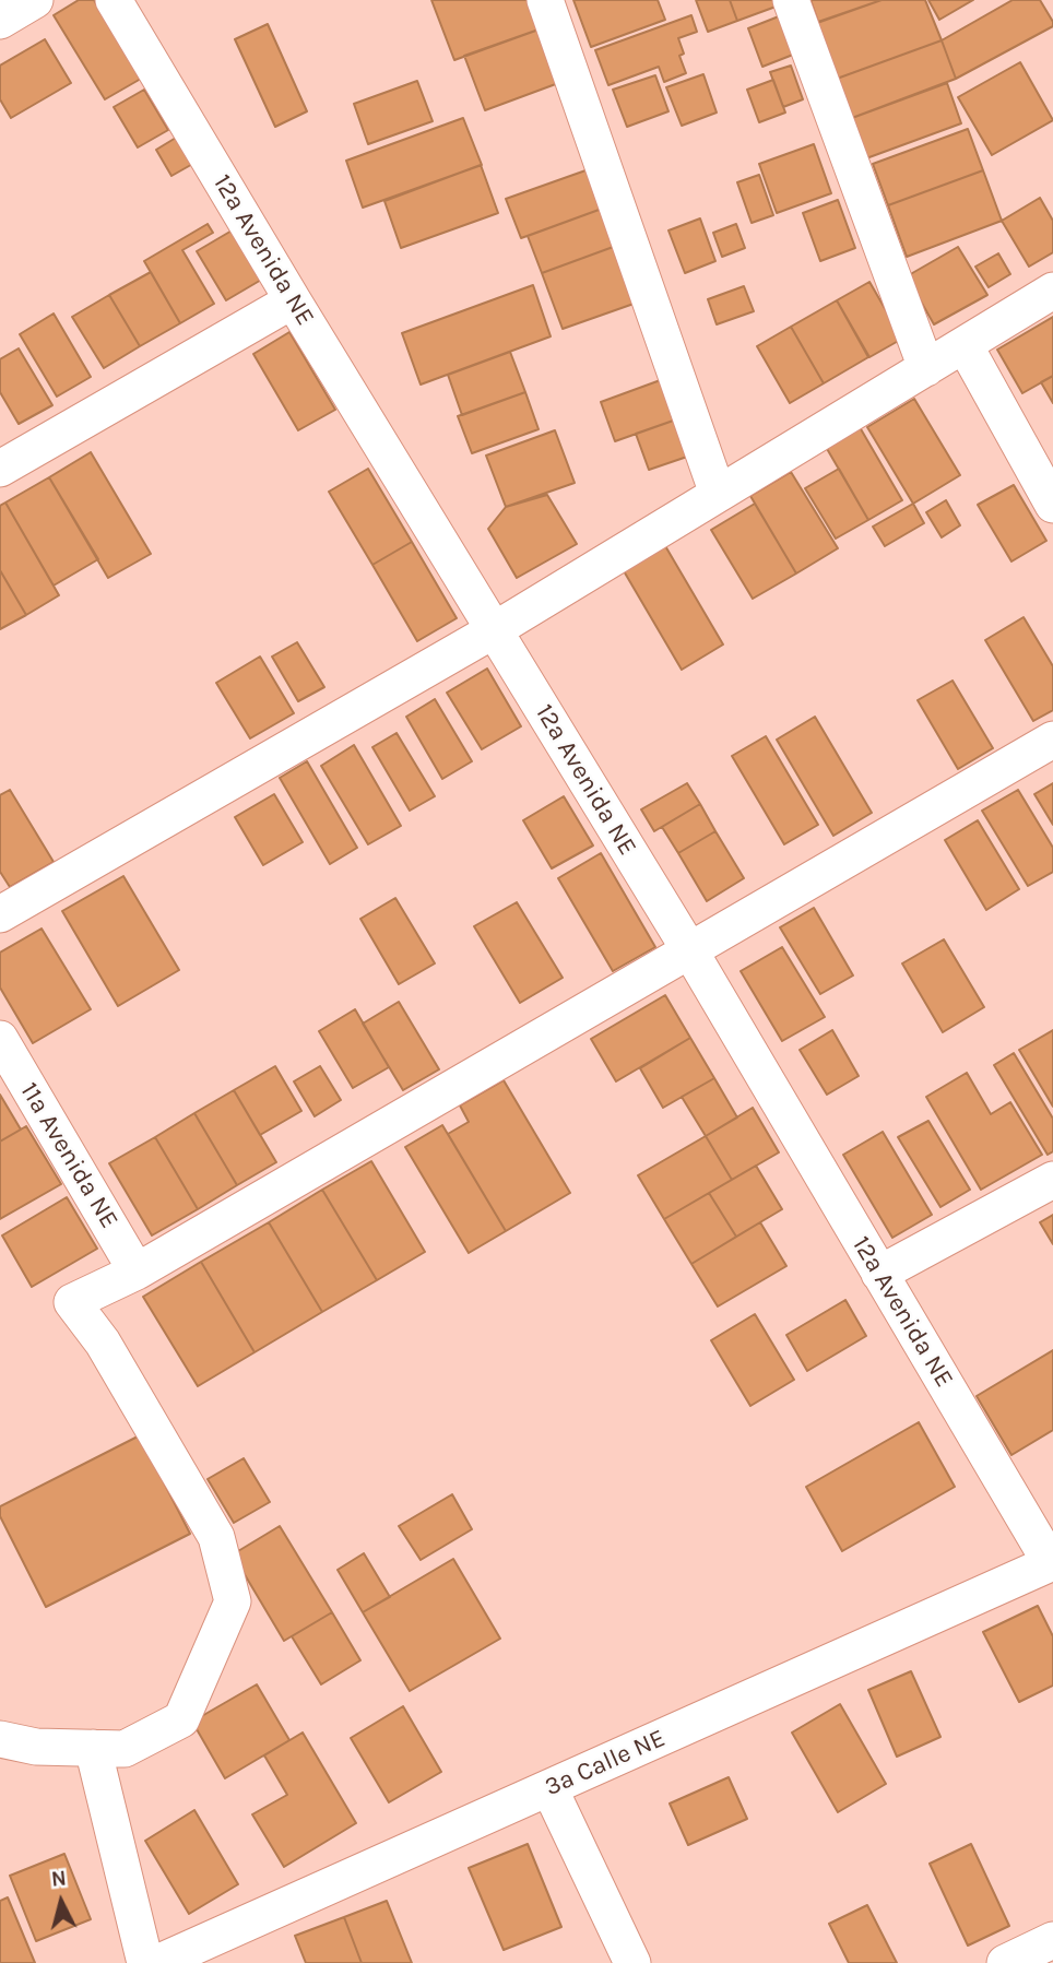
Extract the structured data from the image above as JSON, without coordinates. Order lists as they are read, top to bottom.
{
  "streets": {
    "street": ["12a Avenida NE", "11a Avenida NE", "3a Calle NE"]
  },
  "crossings": [
    ["12a Avenida NE", "3a Calle NE"]
  ],
  "north": "top"
}
